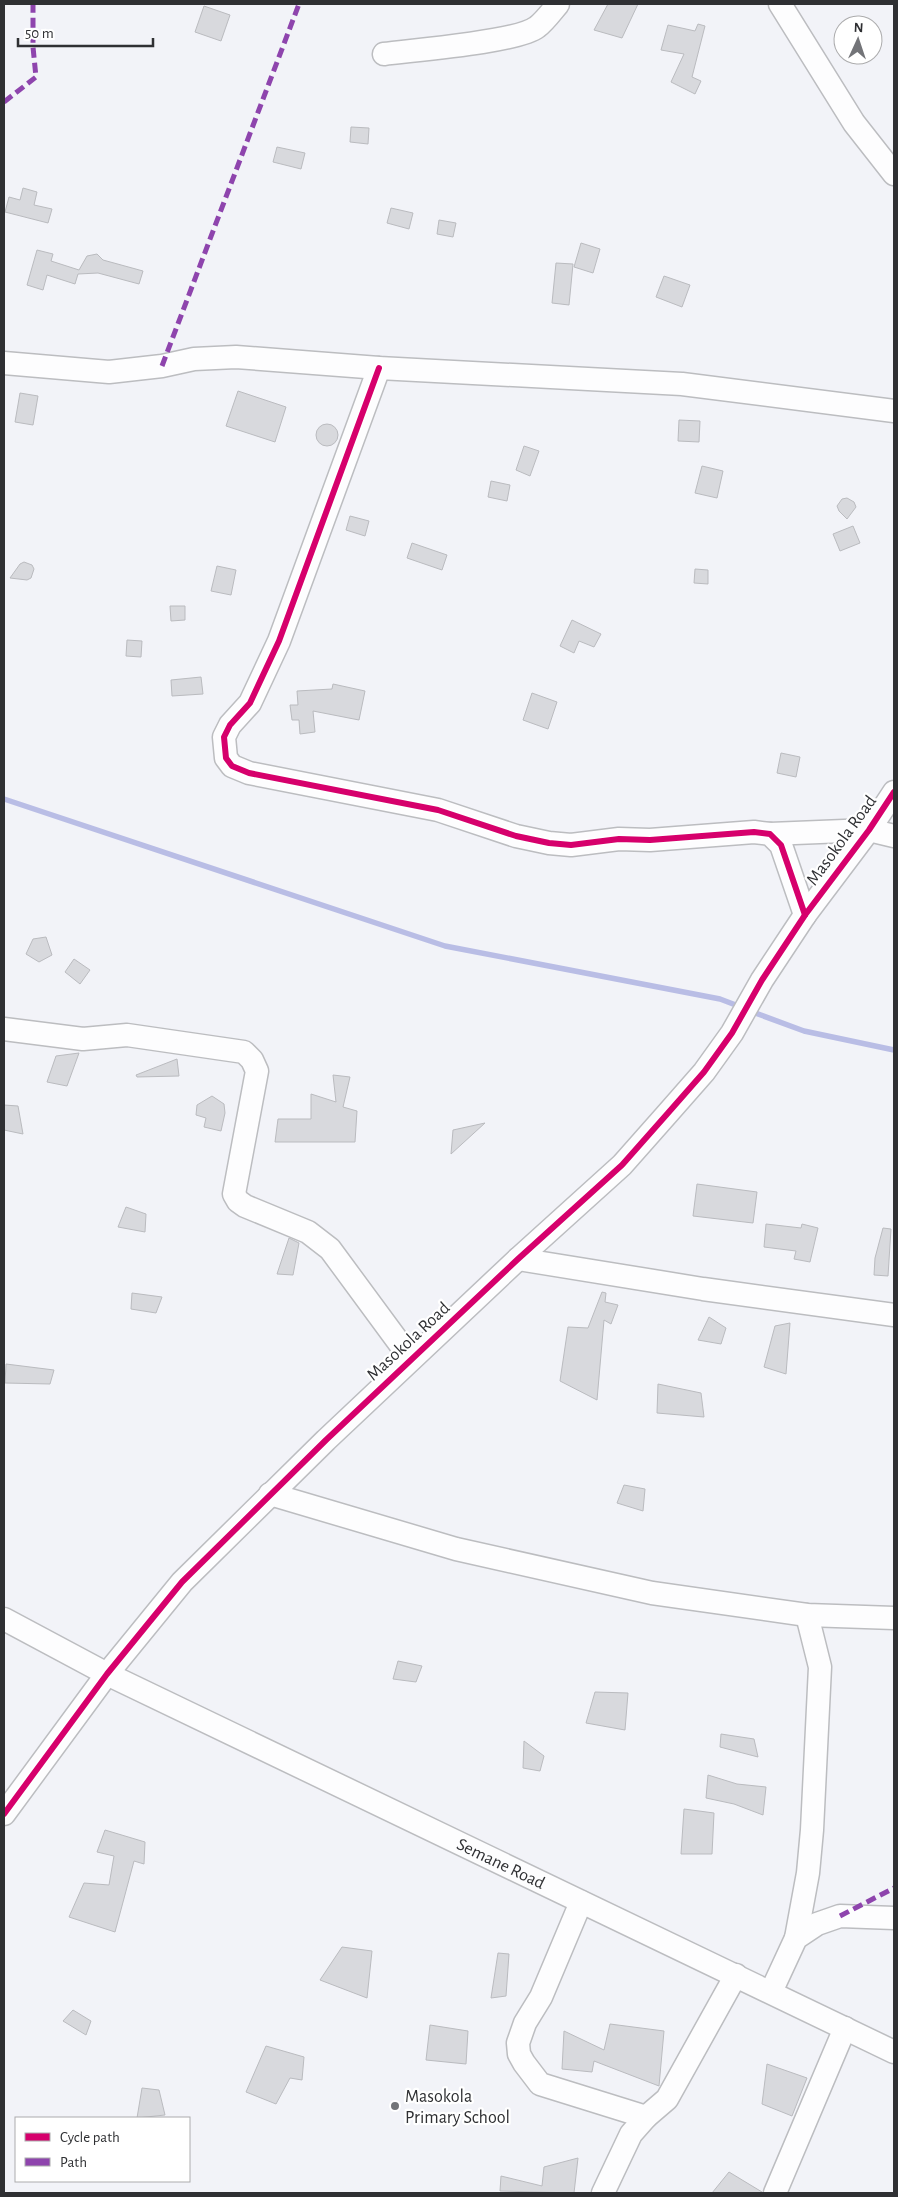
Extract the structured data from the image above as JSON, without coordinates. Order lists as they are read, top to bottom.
{
  "streets": {
    "street": ["Masokola Road", "Semane Road"]
  },
  "crossings": [
    ["Masokola Road", "Semane Road"]
  ],
  "places": ["Masokola Primary School"],
  "legend": ["Cycle path", "Path"],
  "scale_bar": "50 m",
  "north": "top"
}
